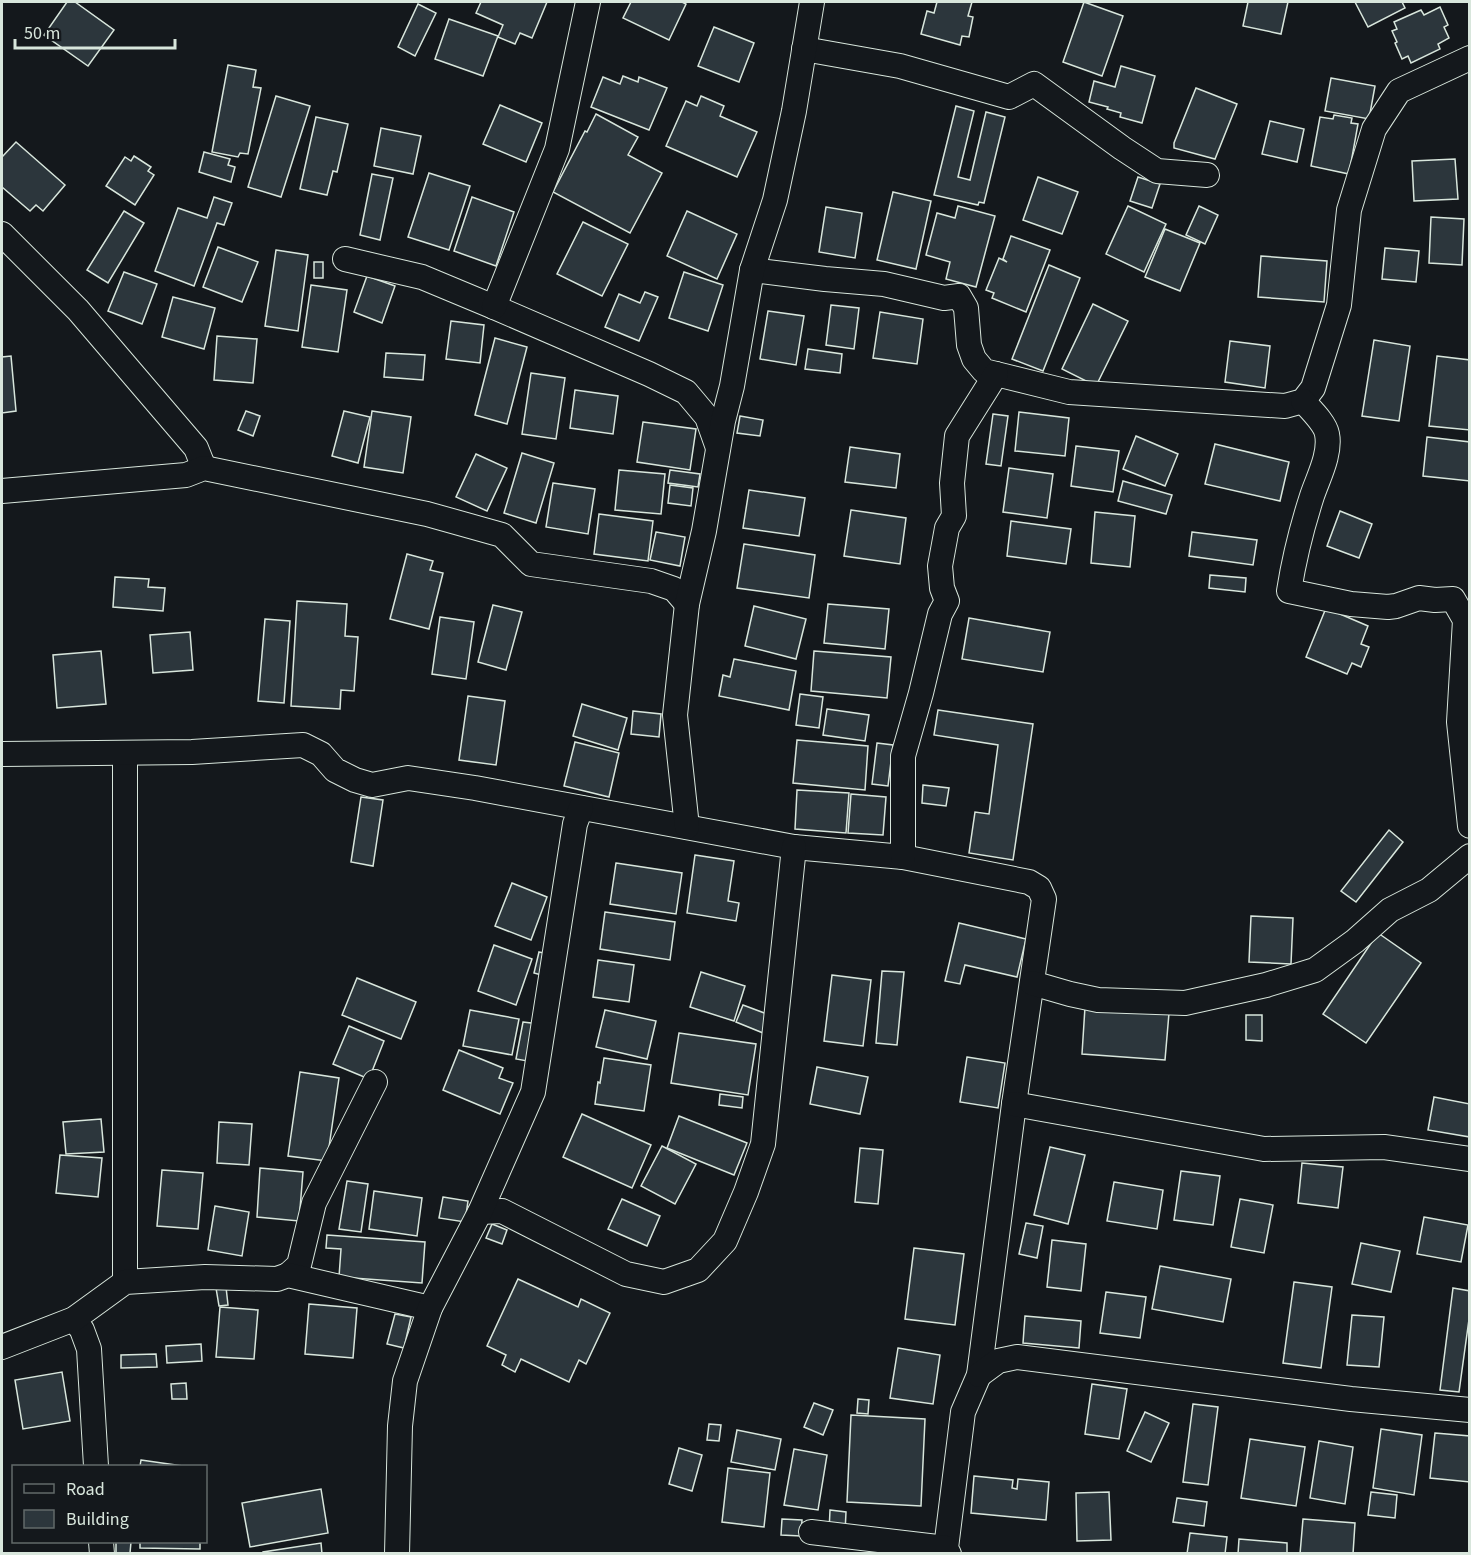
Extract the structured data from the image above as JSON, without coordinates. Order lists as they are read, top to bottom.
{
  "legend": ["Road", "Building"],
  "scale_bar": "50 m"
}
